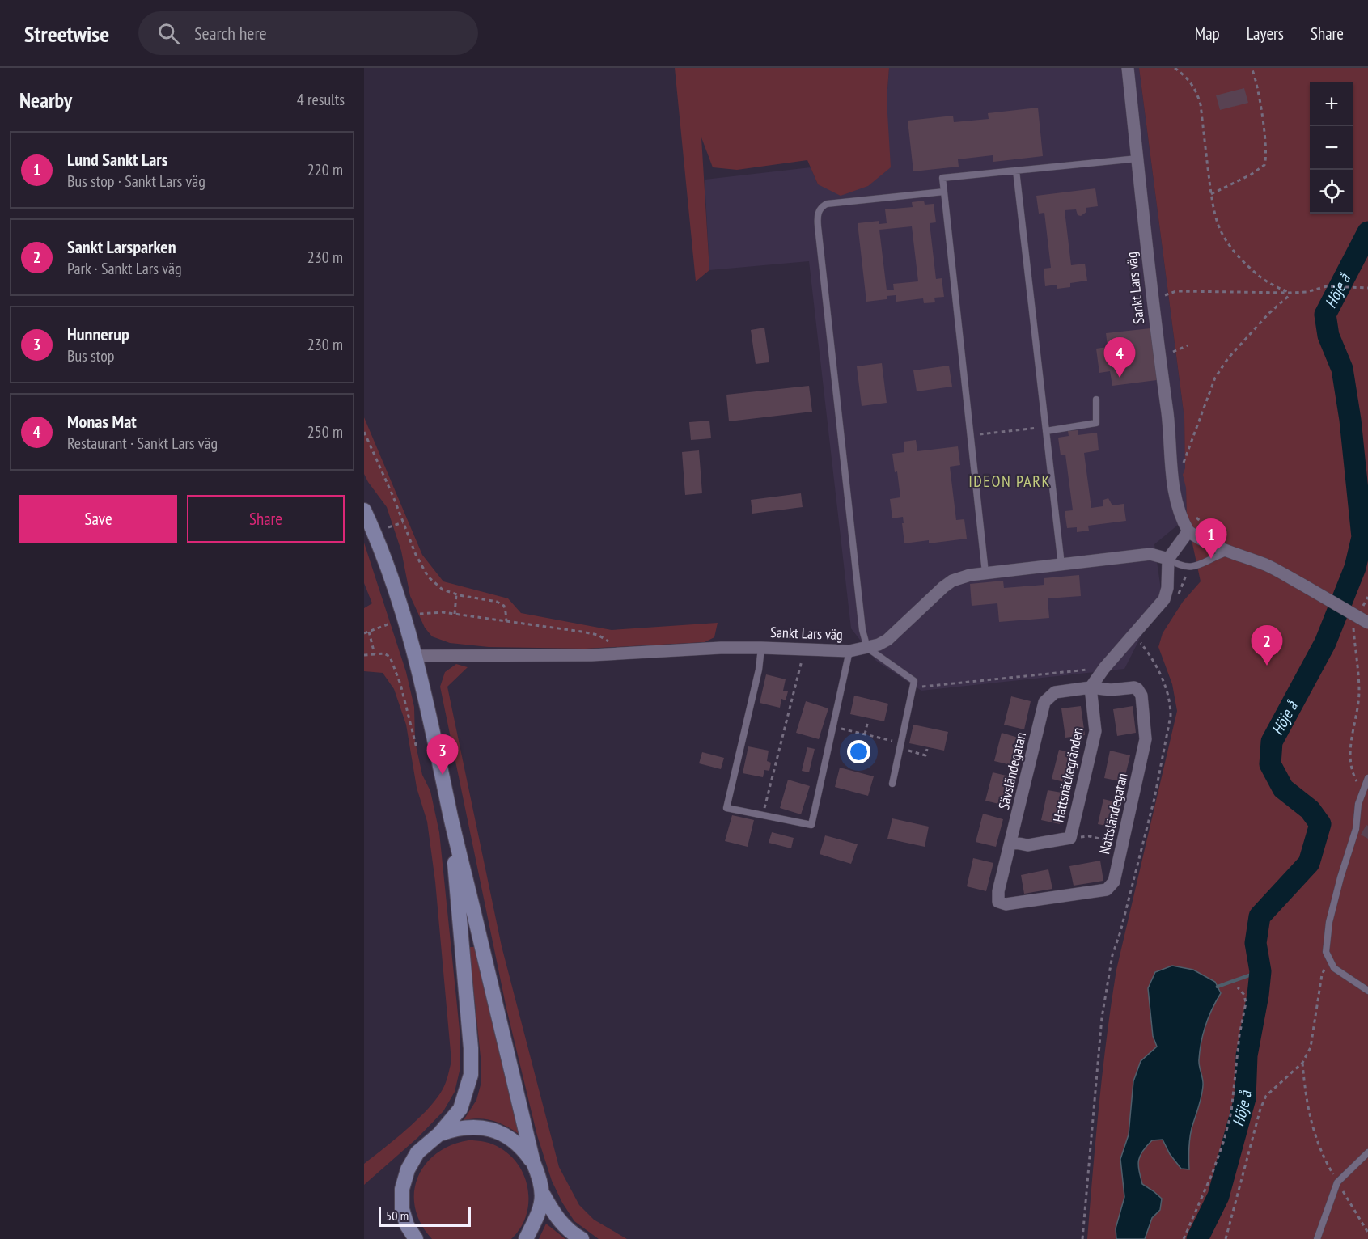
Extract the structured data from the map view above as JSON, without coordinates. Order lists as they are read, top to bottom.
{
  "streets": {
    "street": [
      "Sankt Lars väg",
      "Sävsländegatan",
      "Hattsnäckegränden",
      "Nattsländegatan"
    ]
  },
  "crossings": [
    ["Sävsländegatan", "Hattsnäckegränden"],
    ["Sävsländegatan", "Nattsländegatan"],
    ["Hattsnäckegränden", "Nattsländegatan"]
  ],
  "districts": ["IDEON PARK"],
  "water": ["Höje å"],
  "scale_bar": "50 m",
  "page": {
    "header": "Streetwise",
    "search": "Search here",
    "nav": ["Map", "Layers", "Share"],
    "heading": ["Nearby", "4 results"],
    "map_buttons": ["+", "−"],
    "list": [
      {
        "mark": "1",
        "name": "Lund Sankt Lars",
        "note": "Bus stop · Sankt Lars väg",
        "value": "220 m"
      },
      {
        "mark": "2",
        "name": "Sankt Larsparken",
        "note": "Park · Sankt Lars väg",
        "value": "230 m"
      },
      {
        "mark": "3",
        "name": "Hunnerup",
        "note": "Bus stop",
        "value": "230 m"
      },
      {
        "mark": "4",
        "name": "Monas Mat",
        "note": "Restaurant · Sankt Lars väg",
        "value": "250 m"
      }
    ],
    "pins": [
      "4",
      "1",
      "2",
      "3"
    ],
    "buttons": ["Save", "Share"],
    "scale": "50 m"
  }
}
